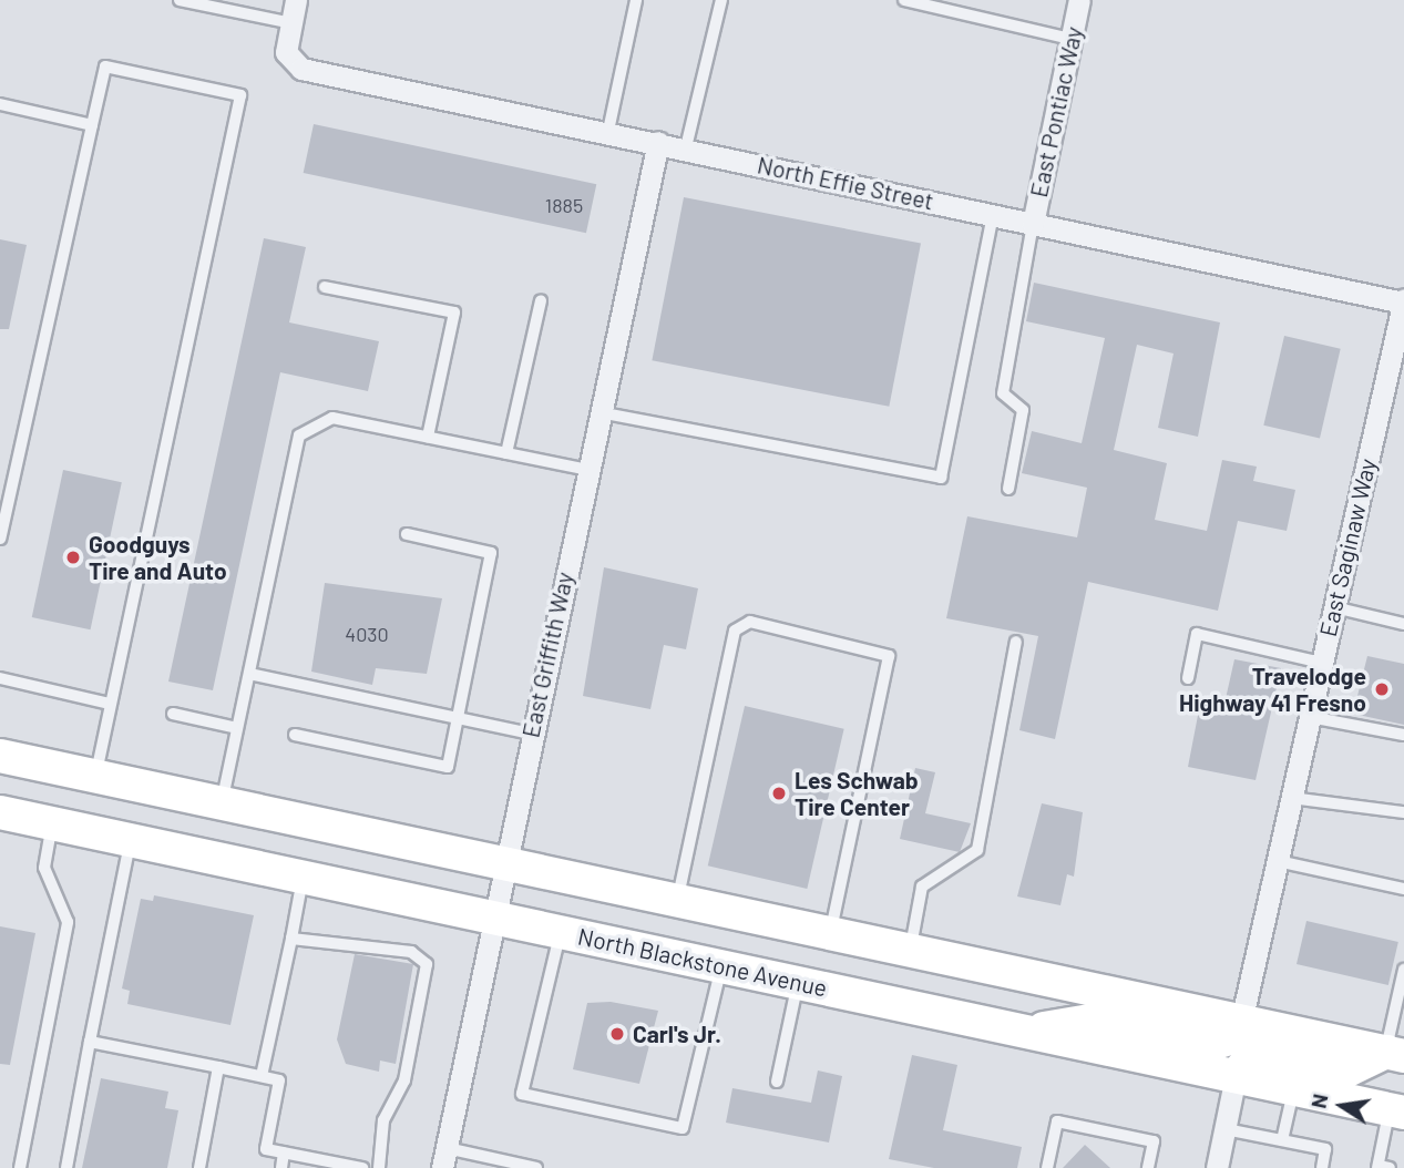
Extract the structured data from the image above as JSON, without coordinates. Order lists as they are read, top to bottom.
{
  "streets": {
    "main road": ["North Blackstone Avenue"],
    "street": [
      "East Pontiac Way",
      "North Effie Street",
      "East Saginaw Way",
      "East Griffith Way"
    ]
  },
  "crossings": [
    ["East Pontiac Way", "North Effie Street"],
    ["North Effie Street", "East Saginaw Way"],
    ["North Effie Street", "East Griffith Way"],
    ["East Griffith Way", "North Blackstone Avenue"]
  ],
  "places": [
    "Goodguys Tire and Auto",
    "Travelodge Highway 41 Fresno",
    "Les Schwab Tire Center",
    "Carl's Jr."
  ],
  "house_numbers": ["1885", "4030"],
  "north": "left"
}
